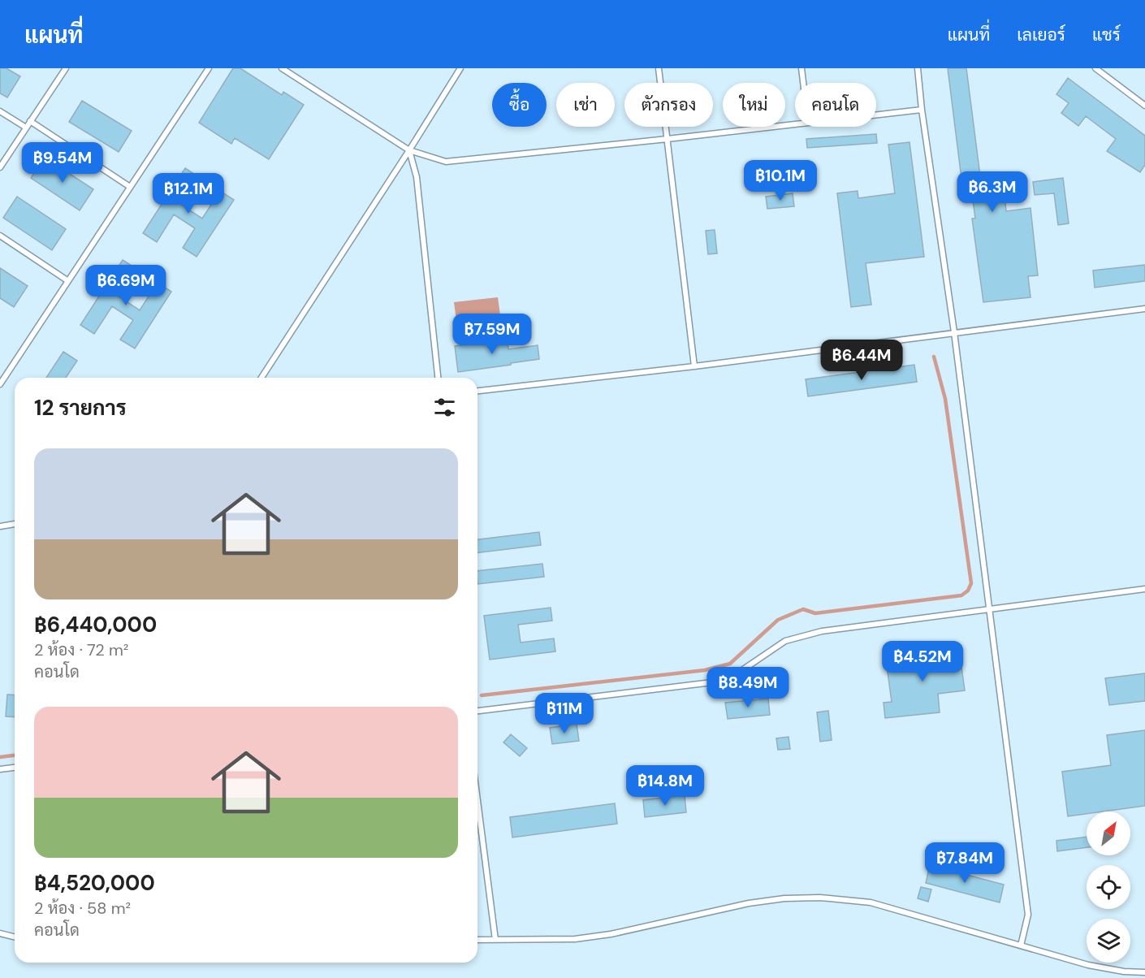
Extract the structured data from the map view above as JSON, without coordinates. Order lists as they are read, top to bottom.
{
  "north": "top right",
  "page": {
    "header": "แผนที่",
    "nav": ["แผนที่", "เลเยอร์", "แชร์"],
    "chip": [
      "ซื้อ",
      "เช่า",
      "ตัวกรอง",
      "ใหม่",
      "คอนโด"
    ],
    "price": [
      "฿9.54M",
      "฿10.1M",
      "฿6.3M",
      "฿12.1M",
      "฿6.69M",
      "฿7.59M",
      "฿6.44M",
      "฿4.52M",
      "฿8.49M",
      "฿11M",
      "฿14.8M",
      "฿7.84M"
    ],
    "heading": "12 รายการ",
    "list": [
      {
        "name": "฿6,440,000",
        "note": "2 ห้อง · 72 m² · คอนโด"
      },
      {
        "name": "฿4,520,000",
        "note": "2 ห้อง · 58 m² · คอนโด"
      }
    ]
  }
}
